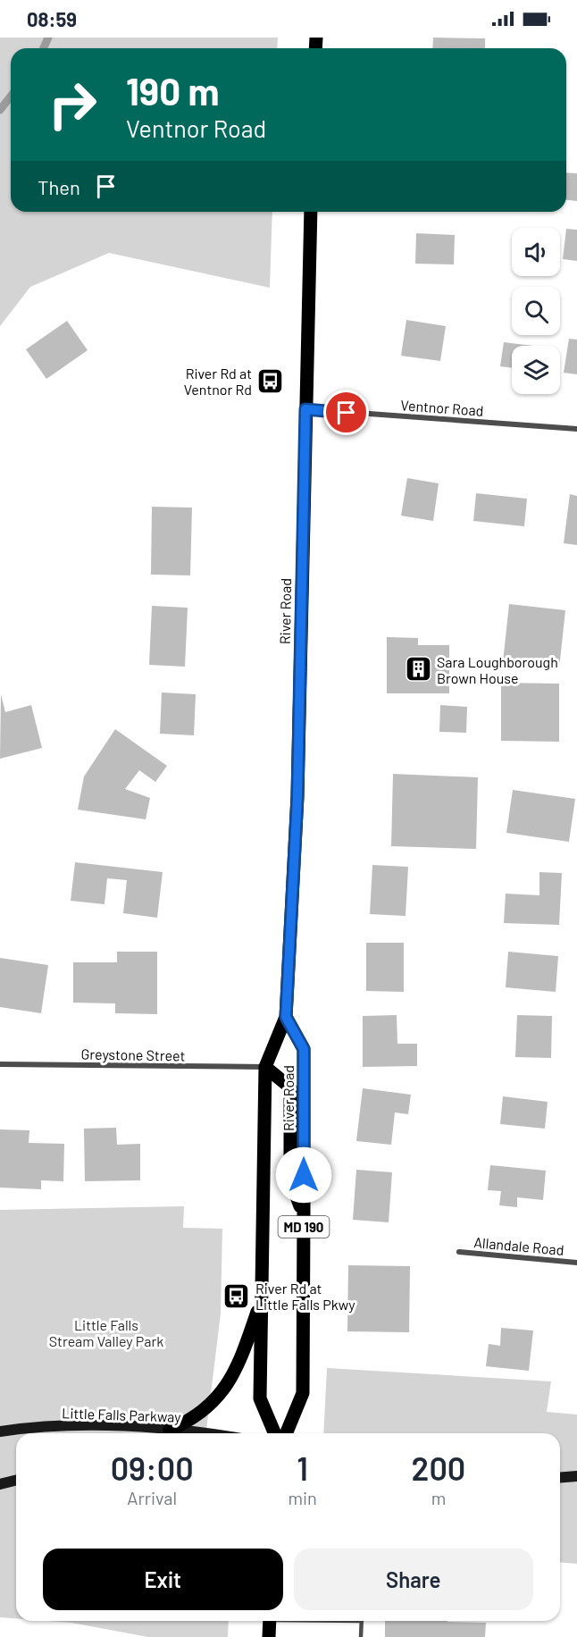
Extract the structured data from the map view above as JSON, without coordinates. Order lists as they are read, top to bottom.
{
  "streets": {
    "main road": ["River Road", "MD 190", "Little Falls Parkway"],
    "street": ["Ventnor Road", "Greystone Street", "Allandale Road"]
  },
  "crossings": [
    ["Ventnor Road", "River Road"],
    ["River Road", "Greystone Street"]
  ],
  "parks": ["Little Falls Stream Valley Park"],
  "places": {
    "bus stop": ["River Rd at Ventnor Rd", "River Rd at Little Falls Pkwy"],
    "building": ["Sara Loughborough Brown House"]
  },
  "page": {
    "status": "08:59",
    "turn": ["190 m", "Ventnor Road"],
    "then": "Then",
    "eta": [
      "09:00",
      "Arrival",
      "1",
      "min",
      "200",
      "m"
    ],
    "buttons": ["Exit", "Share"]
  }
}
